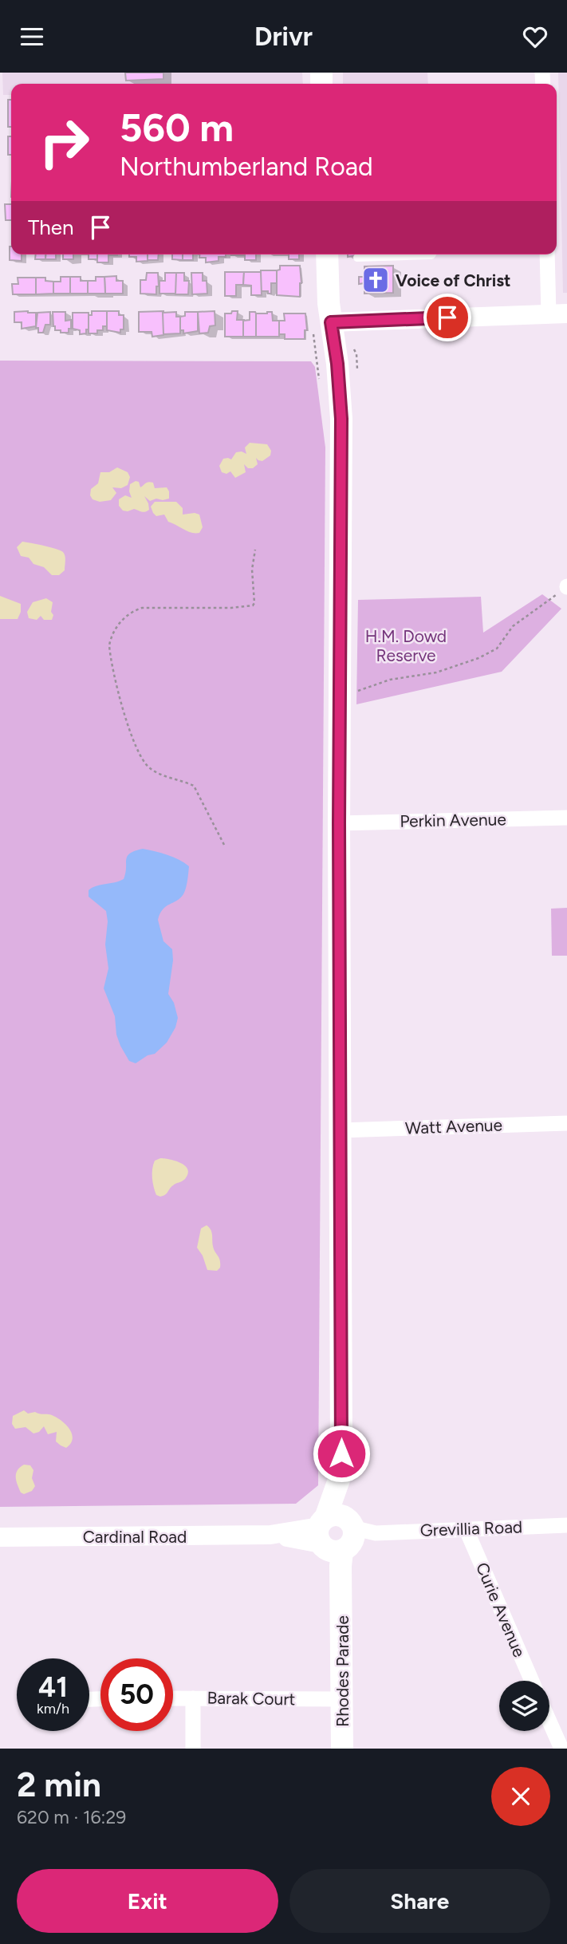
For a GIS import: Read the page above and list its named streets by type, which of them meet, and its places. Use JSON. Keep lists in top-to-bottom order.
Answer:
{
  "streets": {
    "main road": ["Rhodes Parade"],
    "street": [
      "Perkin Avenue",
      "Watt Avenue",
      "Grevillia Road",
      "Cardinal Road",
      "Curie Avenue",
      "Barak Court"
    ]
  },
  "crossings": [
    ["Perkin Avenue", "Rhodes Parade"],
    ["Watt Avenue", "Rhodes Parade"],
    ["Grevillia Road", "Cardinal Road"],
    ["Grevillia Road", "Curie Avenue"],
    ["Grevillia Road", "Rhodes Parade"],
    ["Cardinal Road", "Rhodes Parade"],
    ["Rhodes Parade", "Barak Court"]
  ],
  "parks": ["H.M. Dowd Reserve"],
  "places": {
    "church": ["Voice of Christ"]
  },
  "page": {
    "header": "Drivr",
    "turn": ["560 m", "Northumberland Road"],
    "then": "Then",
    "speed": "41 km/h",
    "limit": "50",
    "heading": ["2 min", "620 m · 16:29"],
    "buttons": ["Exit", "Share"]
  }
}
